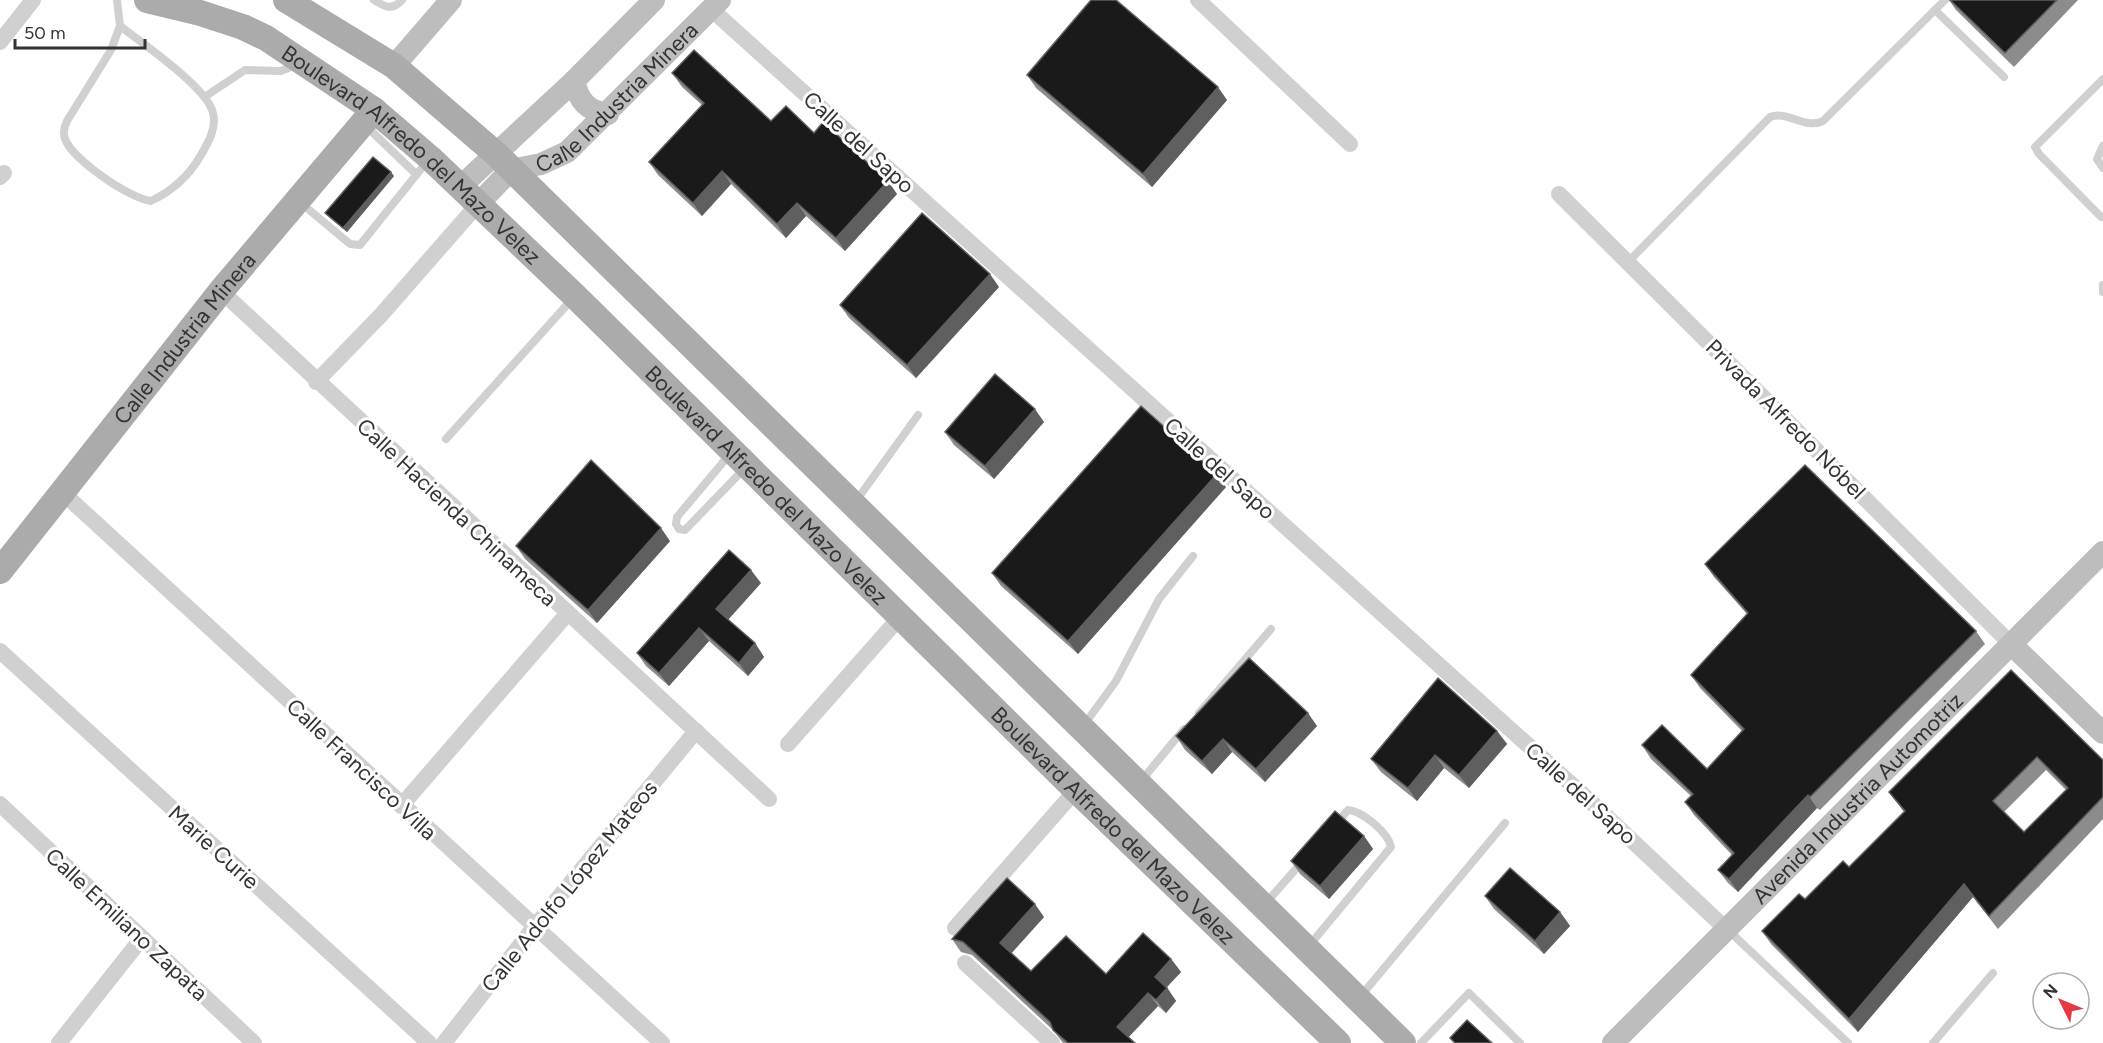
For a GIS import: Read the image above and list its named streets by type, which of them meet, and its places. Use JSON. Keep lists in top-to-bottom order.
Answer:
{
  "streets": {
    "main road": ["Calle Industria Minera", "Boulevard Alfredo del Mazo Velez", "Avenida Industria Automotriz"],
    "street": [
      "Calle del Sapo",
      "Privada Alfredo Nóbel",
      "Calle Hacienda Chinameca",
      "Calle Francisco Villa",
      "Marie Curie",
      "Calle Adolfo López Mateos",
      "Calle Emiliano Zapata"
    ]
  },
  "crossings": [
    ["Calle Industria Minera", "Calle del Sapo"],
    ["Calle Industria Minera", "Boulevard Alfredo del Mazo Velez"],
    ["Calle Industria Minera", "Calle Hacienda Chinameca"],
    ["Calle Industria Minera", "Calle Francisco Villa"],
    ["Calle del Sapo", "Avenida Industria Automotriz"],
    ["Privada Alfredo Nóbel", "Avenida Industria Automotriz"],
    ["Calle Hacienda Chinameca", "Calle Adolfo López Mateos"],
    ["Calle Francisco Villa", "Calle Adolfo López Mateos"]
  ],
  "scale_bar": "50 m",
  "north": "top left"
}
